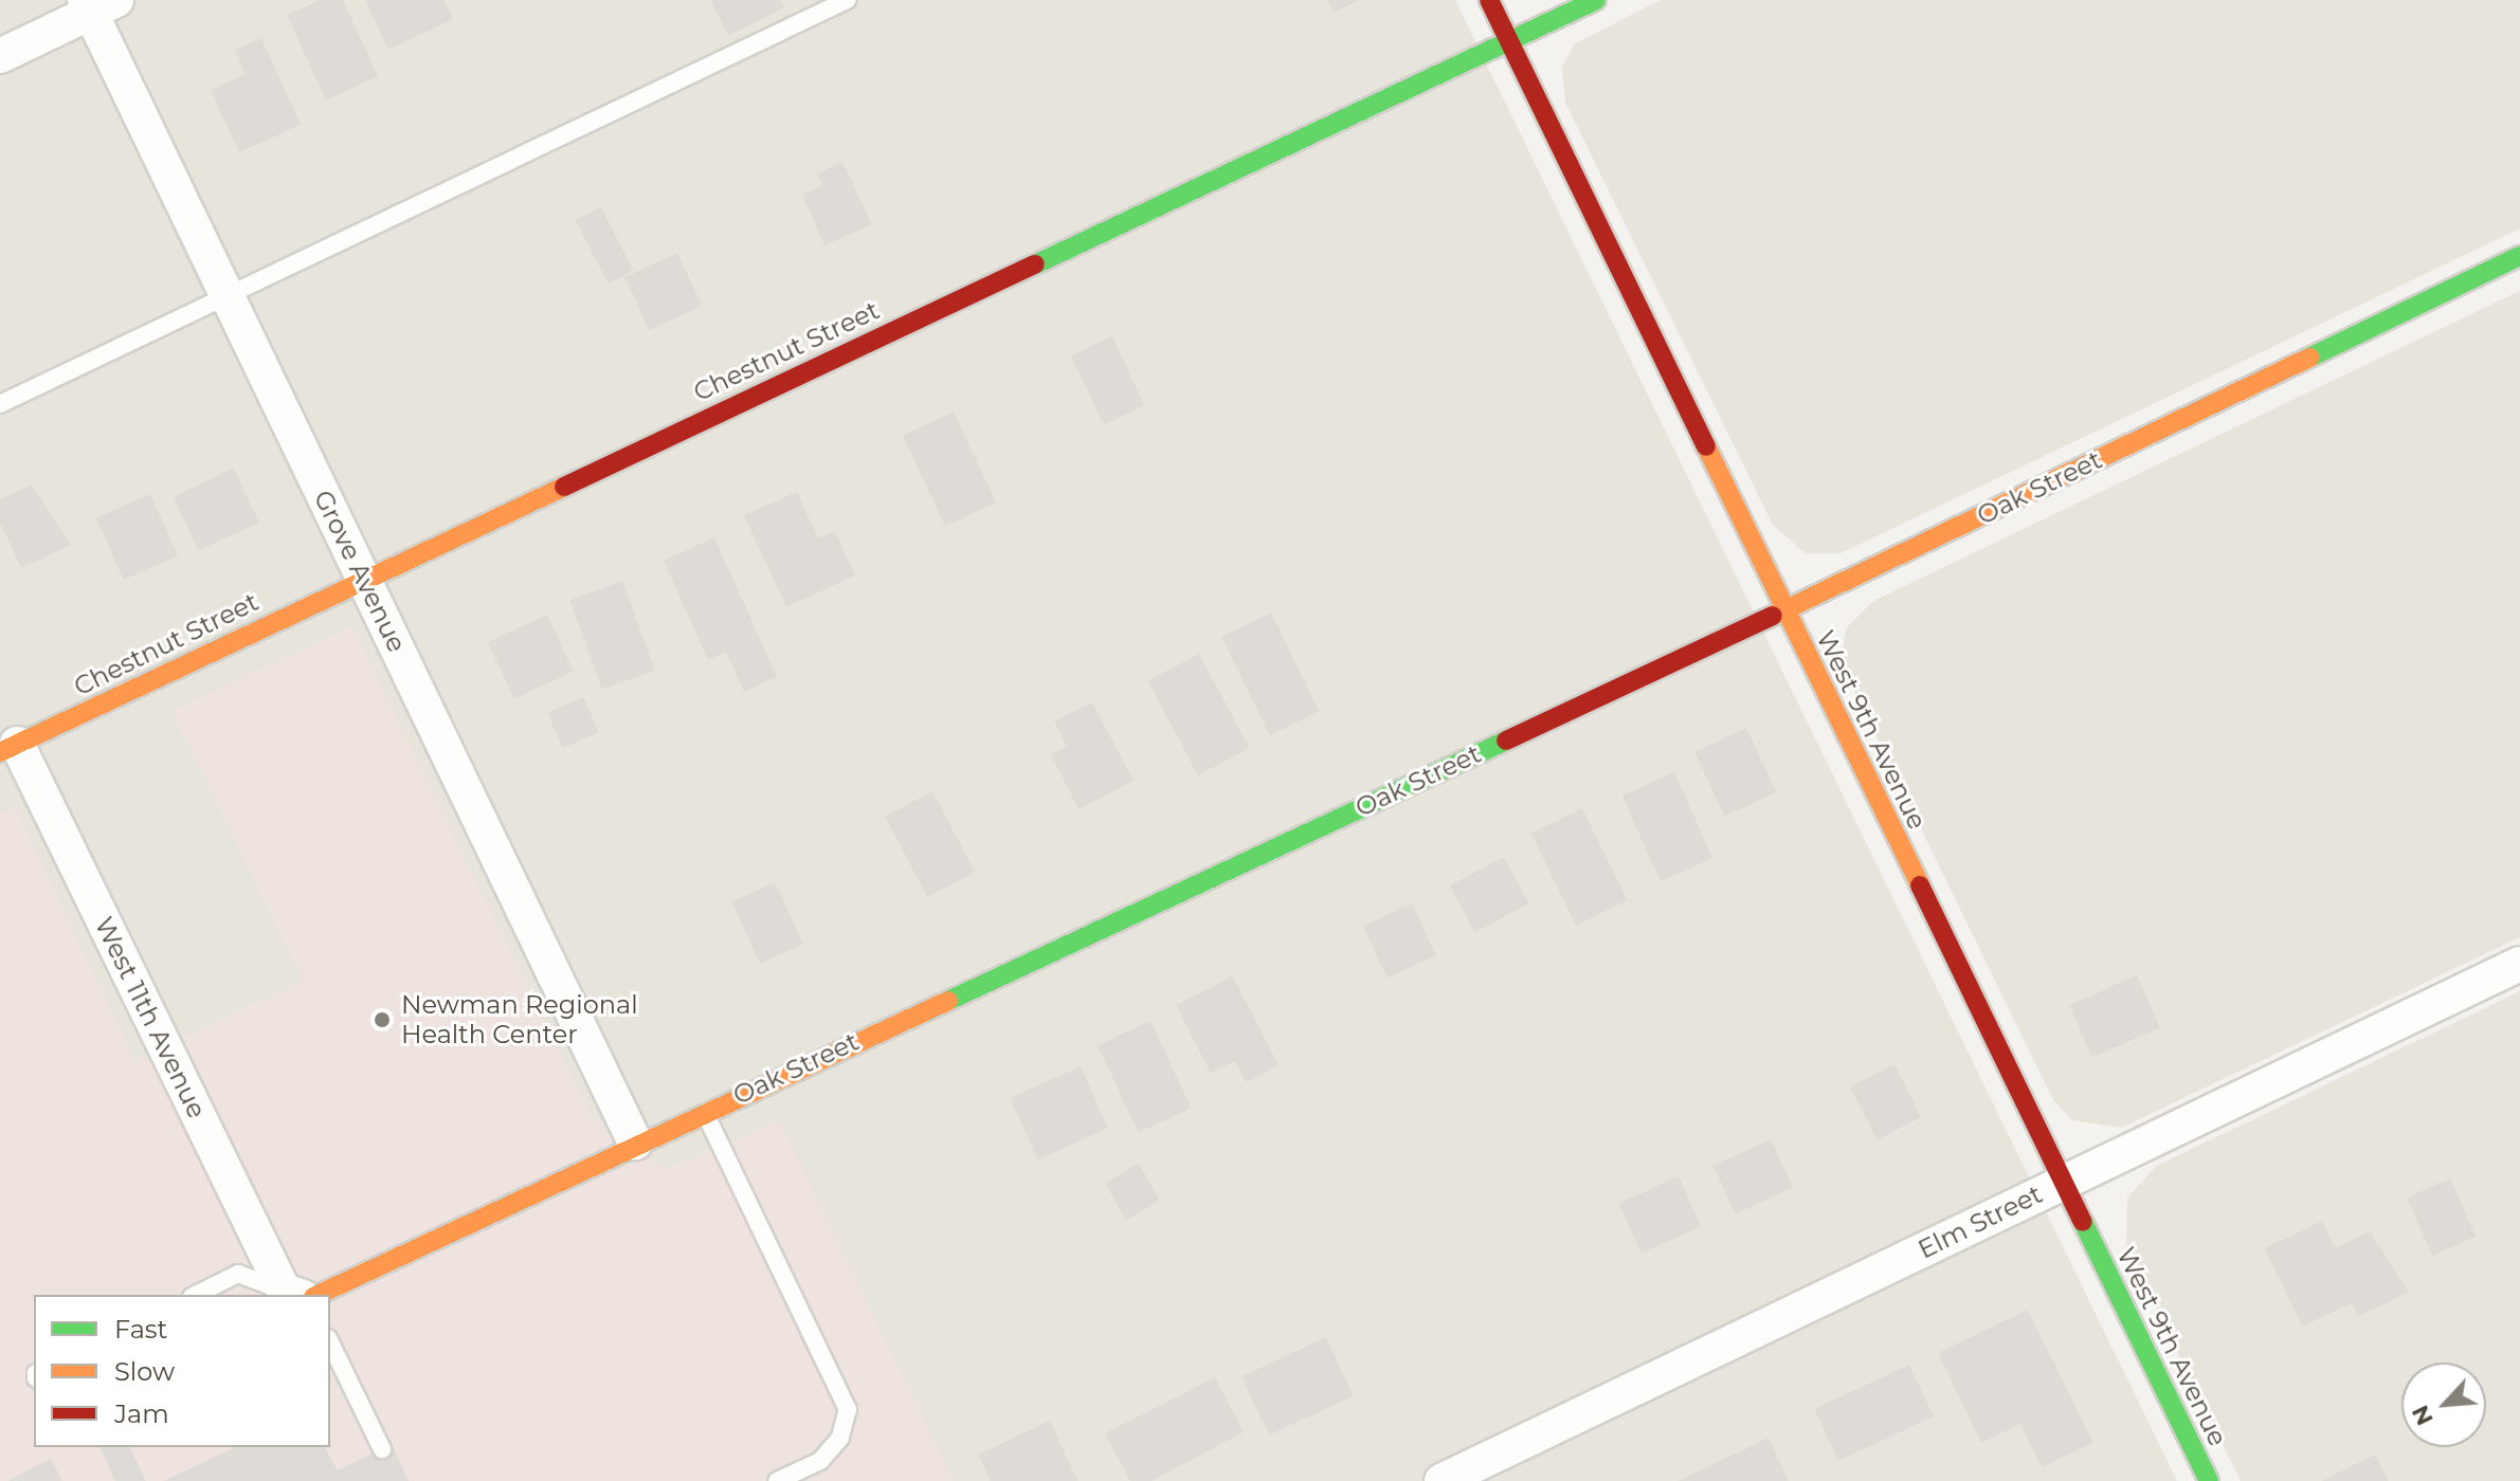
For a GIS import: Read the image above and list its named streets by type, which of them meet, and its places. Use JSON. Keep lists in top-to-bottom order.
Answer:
{
  "streets": {
    "street": [
      "Chestnut Street",
      "Oak Street",
      "Grove Avenue",
      "West 9th Avenue",
      "West 11th Avenue",
      "Elm Street"
    ]
  },
  "crossings": [
    ["Chestnut Street", "Grove Avenue"],
    ["Chestnut Street", "West 9th Avenue"],
    ["Chestnut Street", "West 11th Avenue"],
    ["Oak Street", "Grove Avenue"],
    ["Oak Street", "West 9th Avenue"],
    ["Oak Street", "West 11th Avenue"],
    ["West 9th Avenue", "Elm Street"]
  ],
  "places": ["Newman Regional Health Center"],
  "legend": ["Fast", "Slow", "Jam"],
  "north": "bottom left"
}
